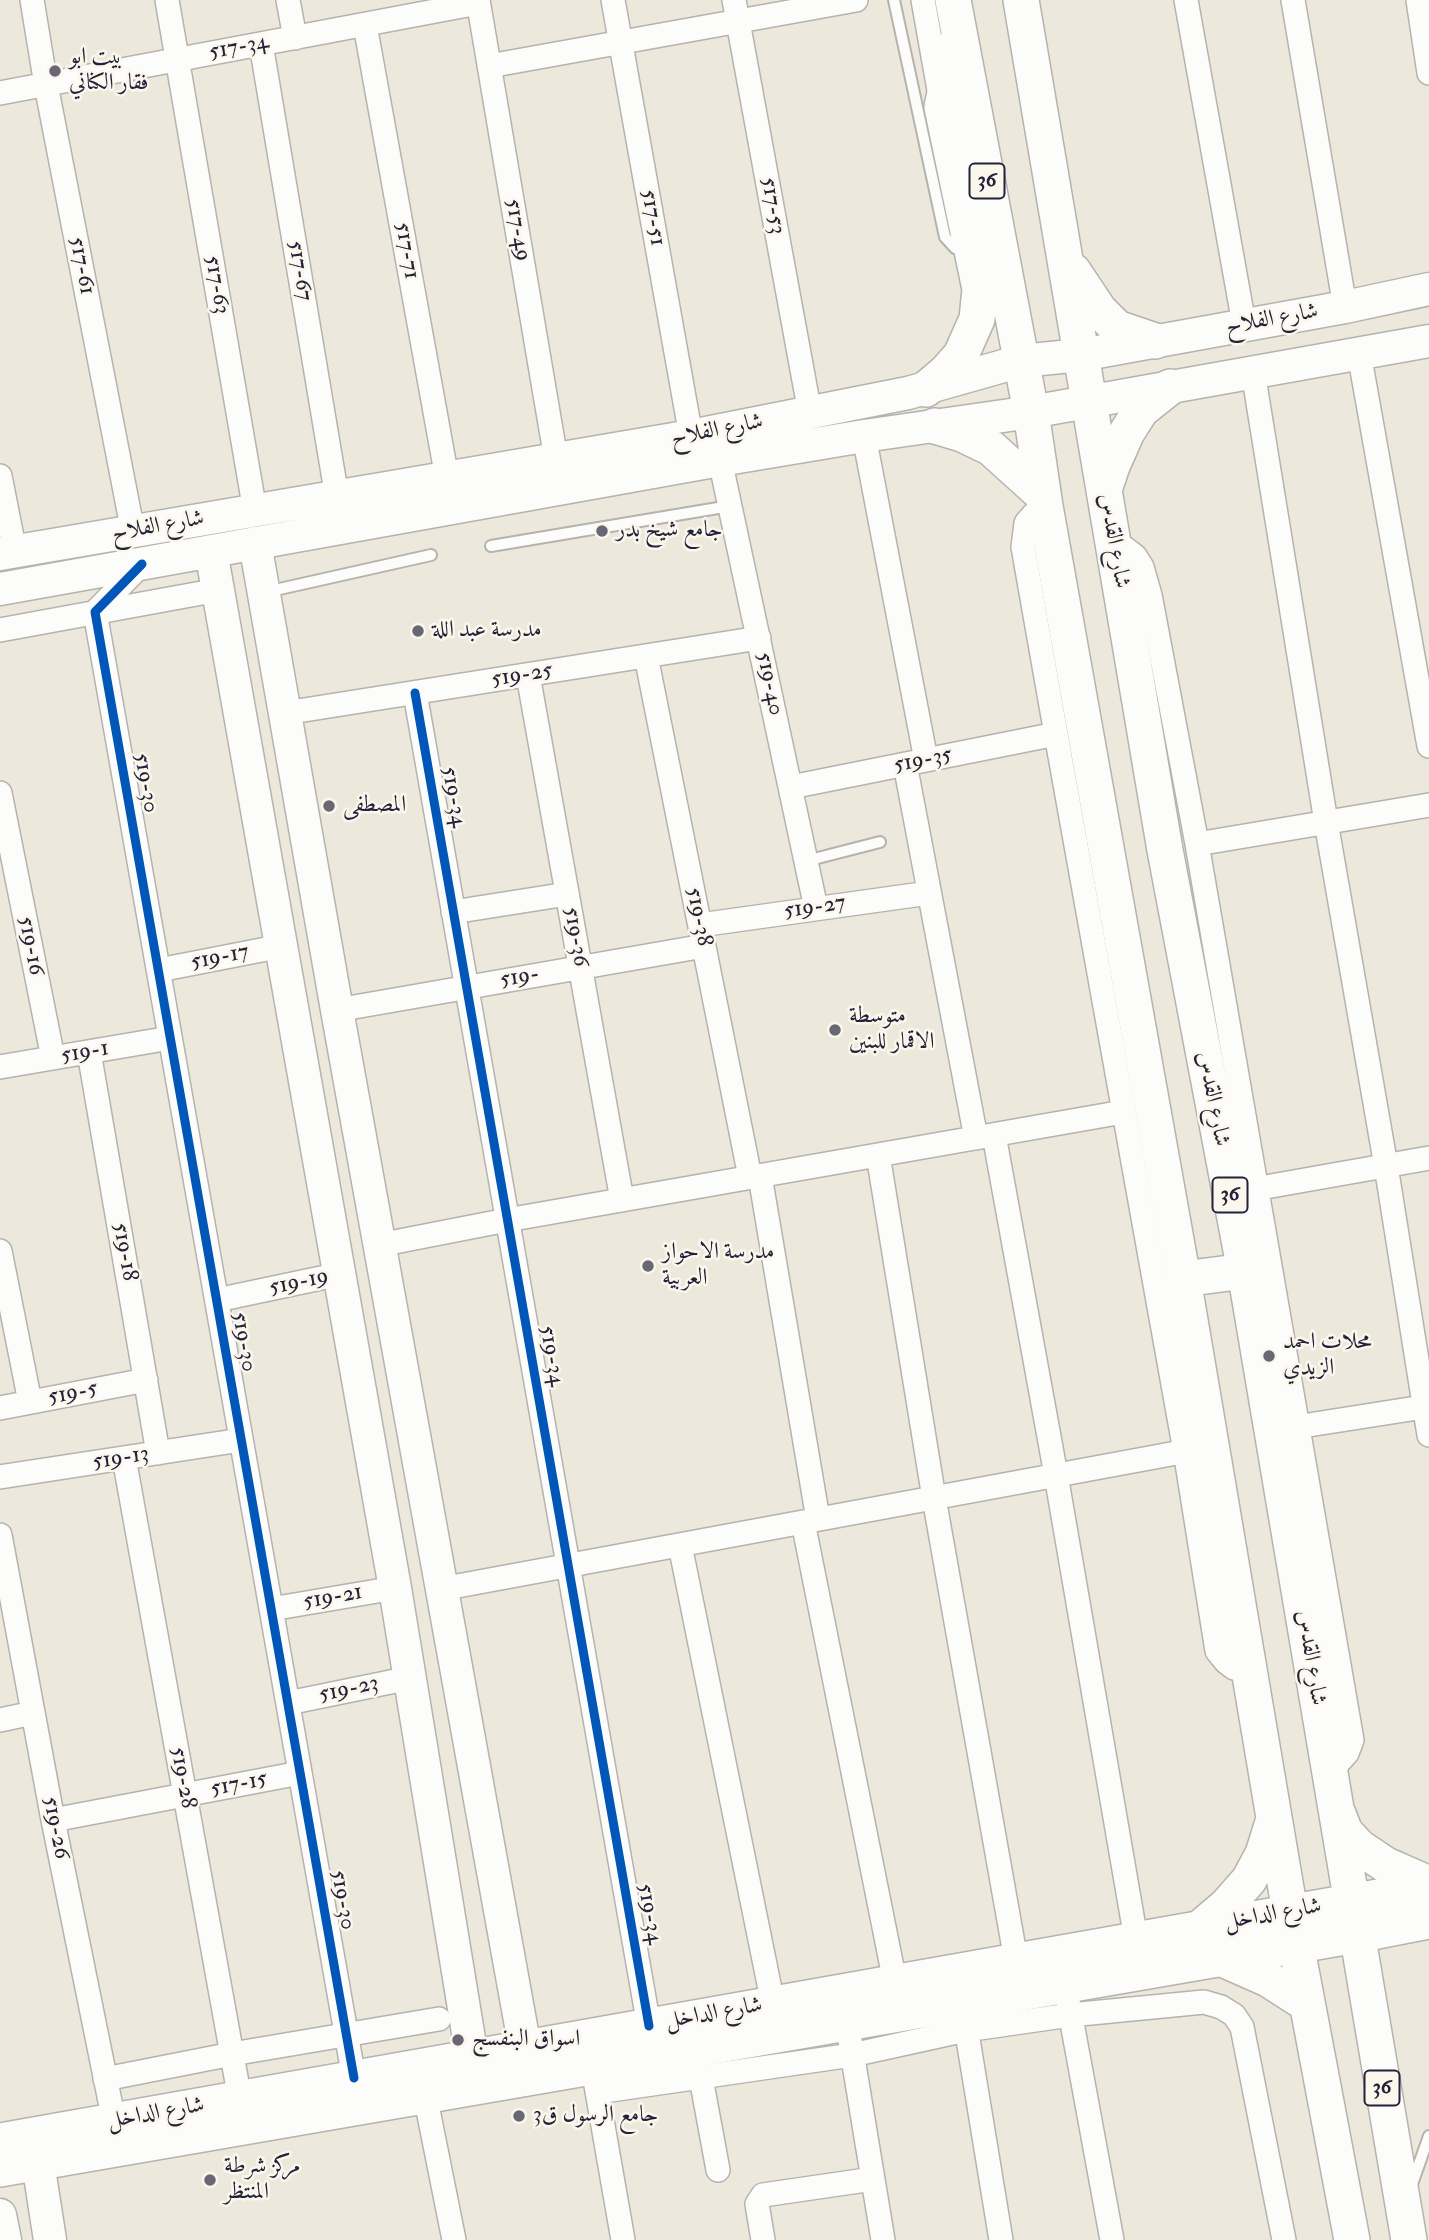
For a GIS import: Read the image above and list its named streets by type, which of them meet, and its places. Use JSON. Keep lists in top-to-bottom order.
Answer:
{
  "streets": {
    "main road": ["36", "شارع القدس", "شارع الداخل"],
    "street": [
      "517-34",
      "517-53",
      "517-51",
      "517-49",
      "517-71",
      "517-61",
      "517-67",
      "517-63",
      "شارع الفلاح",
      "519-25",
      "519-40",
      "519-35",
      "519-30",
      "519-34",
      "519-27",
      "519-38",
      "519-36",
      "519-16",
      "519-17",
      "519-",
      "519-1",
      "519-18",
      "519-19",
      "519-5",
      "519-13",
      "519-21",
      "519-23",
      "519-28",
      "517-15",
      "519-26"
    ]
  },
  "crossings": [
    ["517-34", "517-49"],
    ["517-34", "517-71"],
    ["517-34", "517-61"],
    ["517-34", "517-67"],
    ["517-34", "517-63"],
    ["36", "شارع الفلاح"],
    ["36", "شارع الداخل"],
    ["517-53", "شارع الفلاح"],
    ["517-51", "شارع الفلاح"],
    ["517-49", "شارع الفلاح"],
    ["517-71", "شارع الفلاح"],
    ["517-61", "شارع الفلاح"],
    ["517-67", "شارع الفلاح"],
    ["517-63", "شارع الفلاح"],
    ["شارع الفلاح", "شارع القدس"],
    ["شارع الفلاح", "519-40"],
    ["شارع القدس", "شارع الداخل"],
    ["519-25", "519-40"],
    ["519-25", "519-34"],
    ["519-25", "519-38"],
    ["519-25", "519-36"],
    ["519-40", "519-35"],
    ["519-40", "519-27"],
    ["519-30", "519-17"],
    ["519-30", "519-1"],
    ["519-30", "519-19"],
    ["519-30", "519-13"],
    ["519-30", "519-21"],
    ["519-30", "519-23"],
    ["519-30", "517-15"],
    ["519-30", "شارع الداخل"],
    ["519-34", "519-"],
    ["519-34", "شارع الداخل"],
    ["519-27", "519-38"],
    ["519-27", "519-"],
    ["519-38", "519-"],
    ["519-38", "شارع الداخل"],
    ["519-36", "519-"],
    ["519-16", "519-1"],
    ["519-1", "519-18"],
    ["519-18", "519-5"],
    ["519-18", "519-13"],
    ["519-13", "519-28"],
    ["519-28", "517-15"],
    ["519-28", "شارع الداخل"],
    ["517-15", "519-26"],
    ["519-26", "شارع الداخل"]
  ],
  "places": [
    "بيت ابو فقار الكناني",
    "جامع شيخ بدر",
    "مدرسة عبد اللة",
    "المصطفى",
    "متوسطة الاقمار للبنين",
    "مدرسة الاحواز العربية",
    "محلات احمد الزيدي",
    "اسواق البنفسج",
    "جامع الرسول ق3",
    "مركز شرطة المنتظر"
  ]
}
